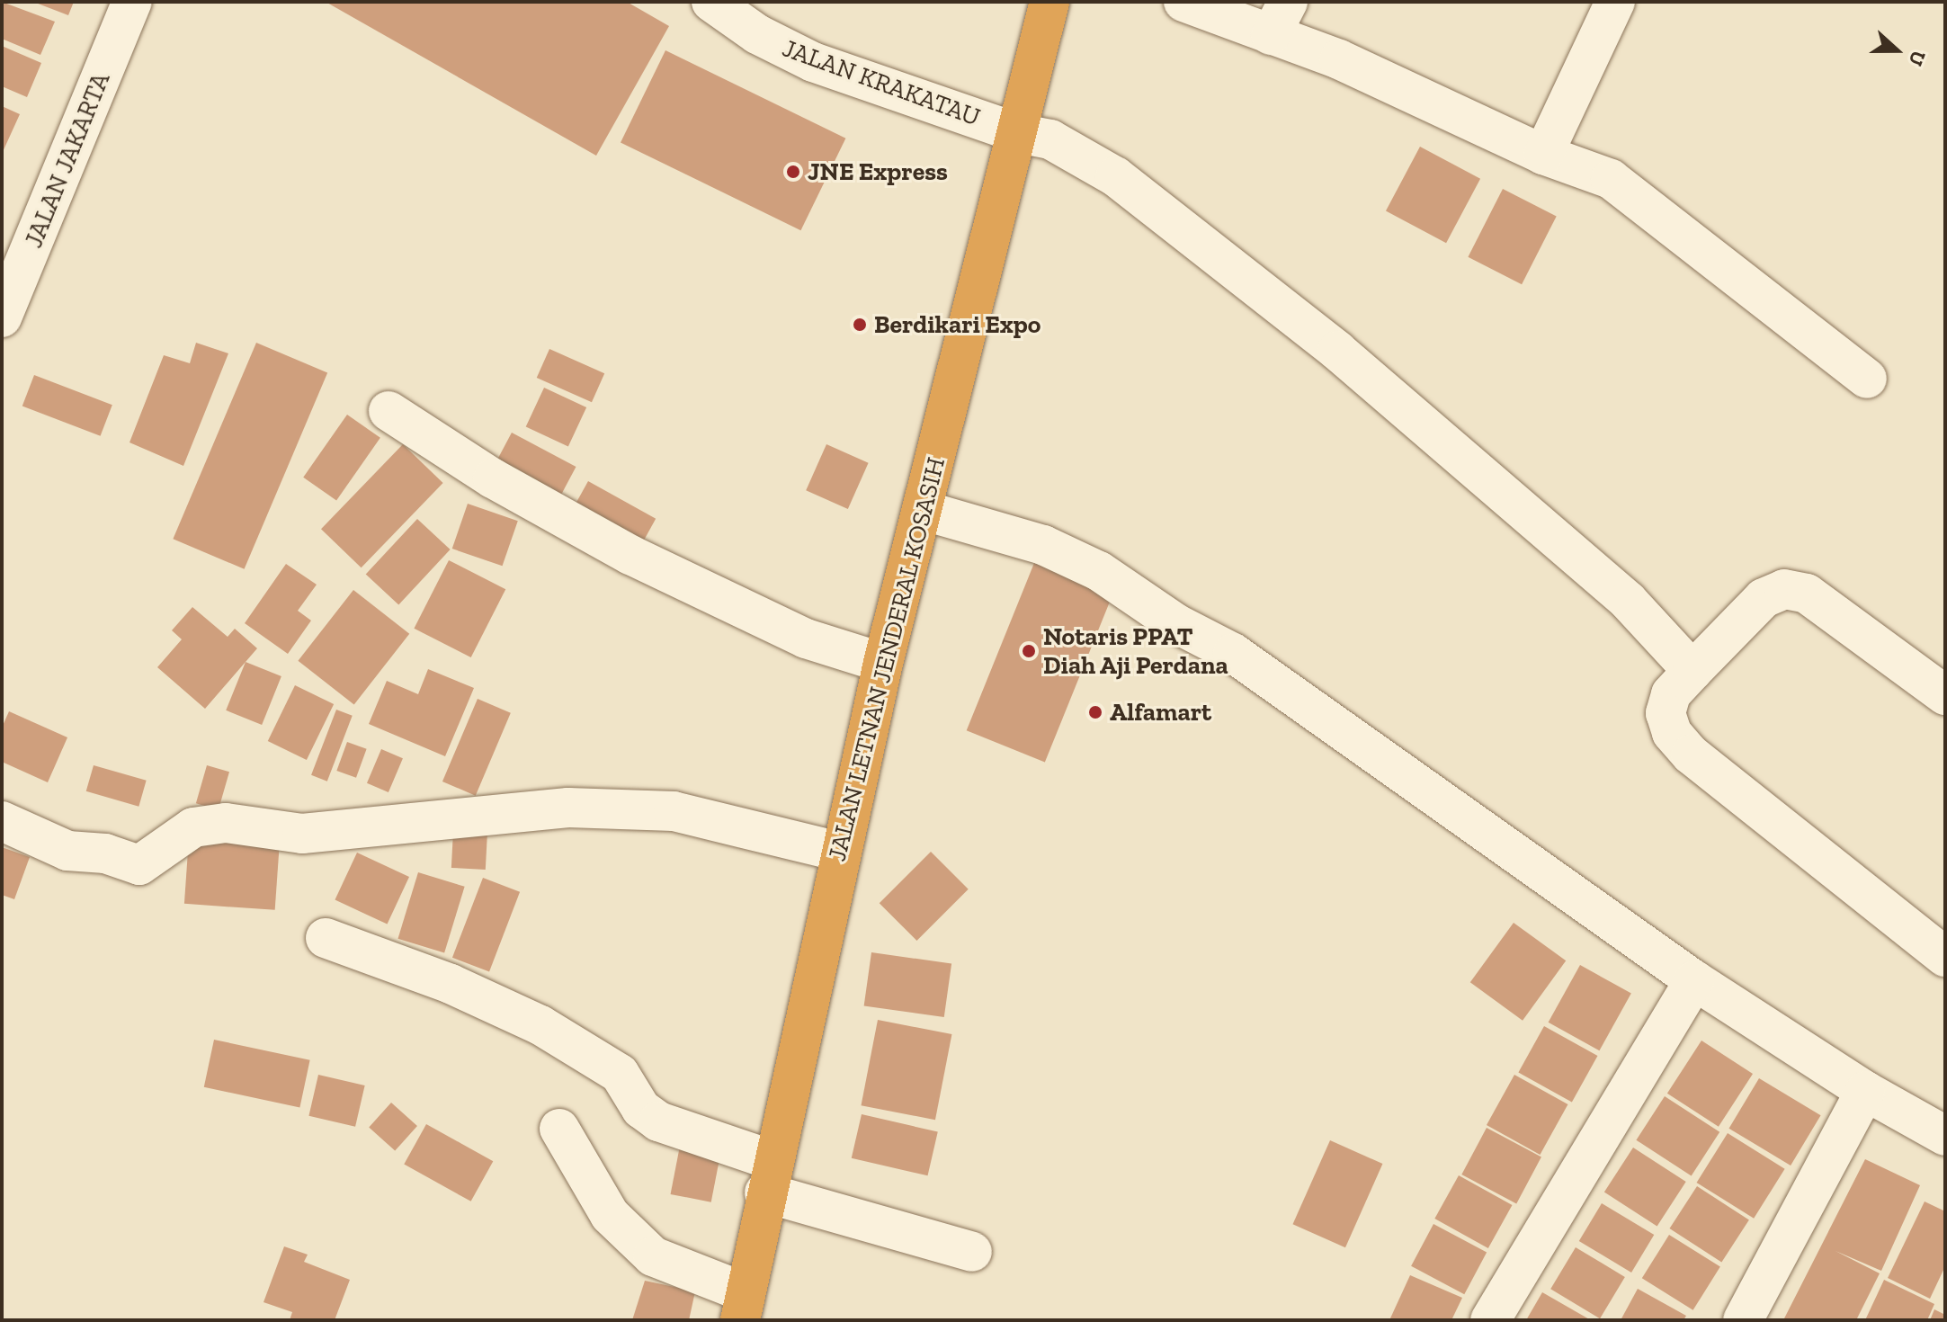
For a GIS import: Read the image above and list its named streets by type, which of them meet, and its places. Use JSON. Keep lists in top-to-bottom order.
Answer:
{
  "streets": {
    "highway": ["JALAN LETNAN JENDERAL KOSASIH"],
    "street": ["JALAN KRAKATAU", "JALAN JAKARTA"]
  },
  "crossings": [
    ["JALAN KRAKATAU", "JALAN LETNAN JENDERAL KOSASIH"]
  ],
  "places": [
    "JNE Express",
    "Berdikari Expo",
    "Notaris PPAT Diah Aji Perdana",
    "Alfamart"
  ],
  "north": "right"
}
